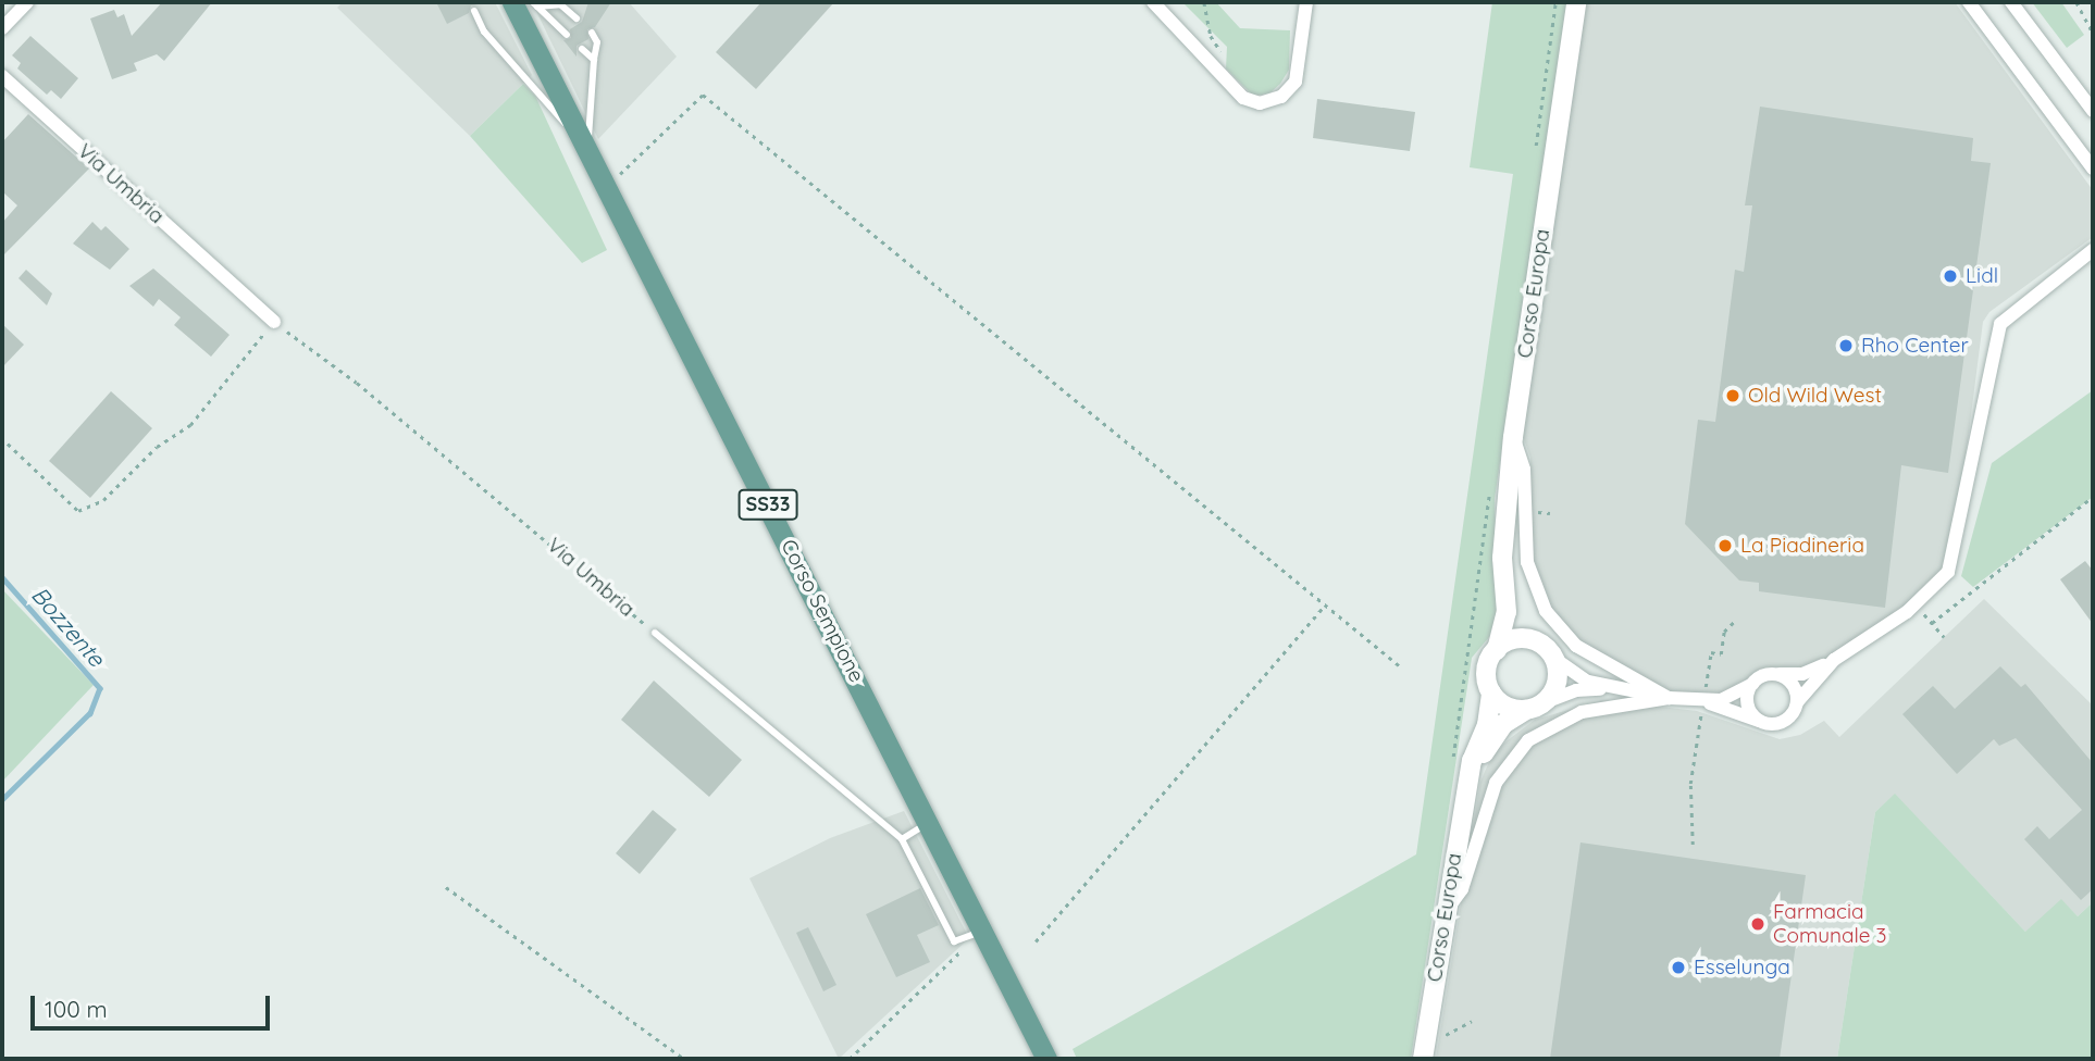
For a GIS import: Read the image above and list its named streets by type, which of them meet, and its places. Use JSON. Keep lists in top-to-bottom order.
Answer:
{
  "streets": {
    "main road": ["Corso Europa", "SS33", "Corso Sempione"],
    "street": ["Via Umbria"]
  },
  "water": ["Bozzente"],
  "places": [
    "Lidl",
    "Rho Center",
    "Old Wild West",
    "La Piadineria",
    "Farmacia Comunale 3",
    "Esselunga"
  ],
  "scale_bar": "100 m"
}
